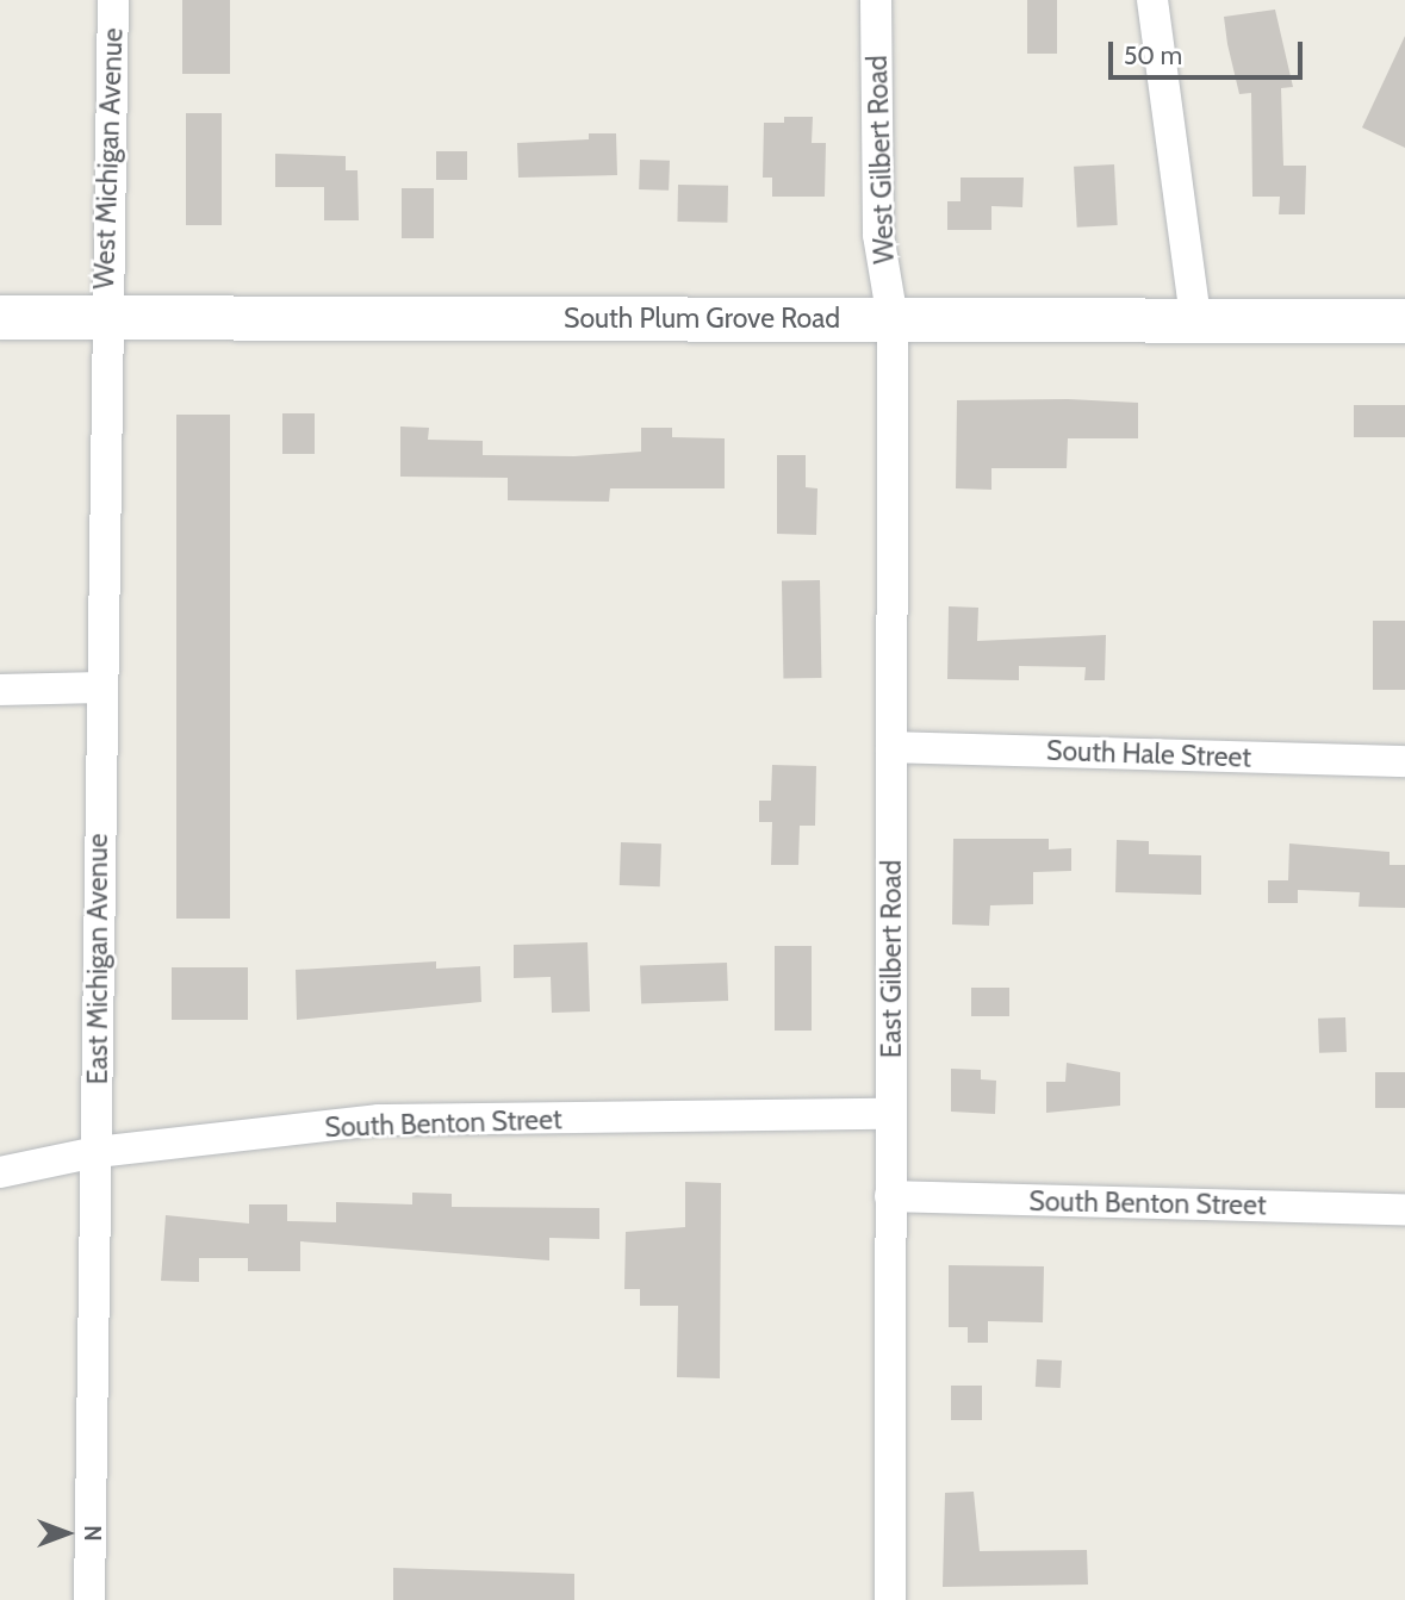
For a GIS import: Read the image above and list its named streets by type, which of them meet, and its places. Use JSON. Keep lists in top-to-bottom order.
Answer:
{
  "streets": {
    "main road": ["South Plum Grove Road"],
    "street": [
      "West Michigan Avenue",
      "West Gilbert Road",
      "South Hale Street",
      "East Michigan Avenue",
      "East Gilbert Road",
      "South Benton Street"
    ]
  },
  "crossings": [
    ["West Michigan Avenue", "South Plum Grove Road"],
    ["West Michigan Avenue", "East Michigan Avenue"],
    ["West Gilbert Road", "South Plum Grove Road"],
    ["West Gilbert Road", "East Gilbert Road"],
    ["South Plum Grove Road", "East Michigan Avenue"],
    ["South Plum Grove Road", "East Gilbert Road"],
    ["South Hale Street", "East Gilbert Road"],
    ["East Michigan Avenue", "South Benton Street"],
    ["East Gilbert Road", "South Benton Street"]
  ],
  "scale_bar": "50 m",
  "north": "right"
}
